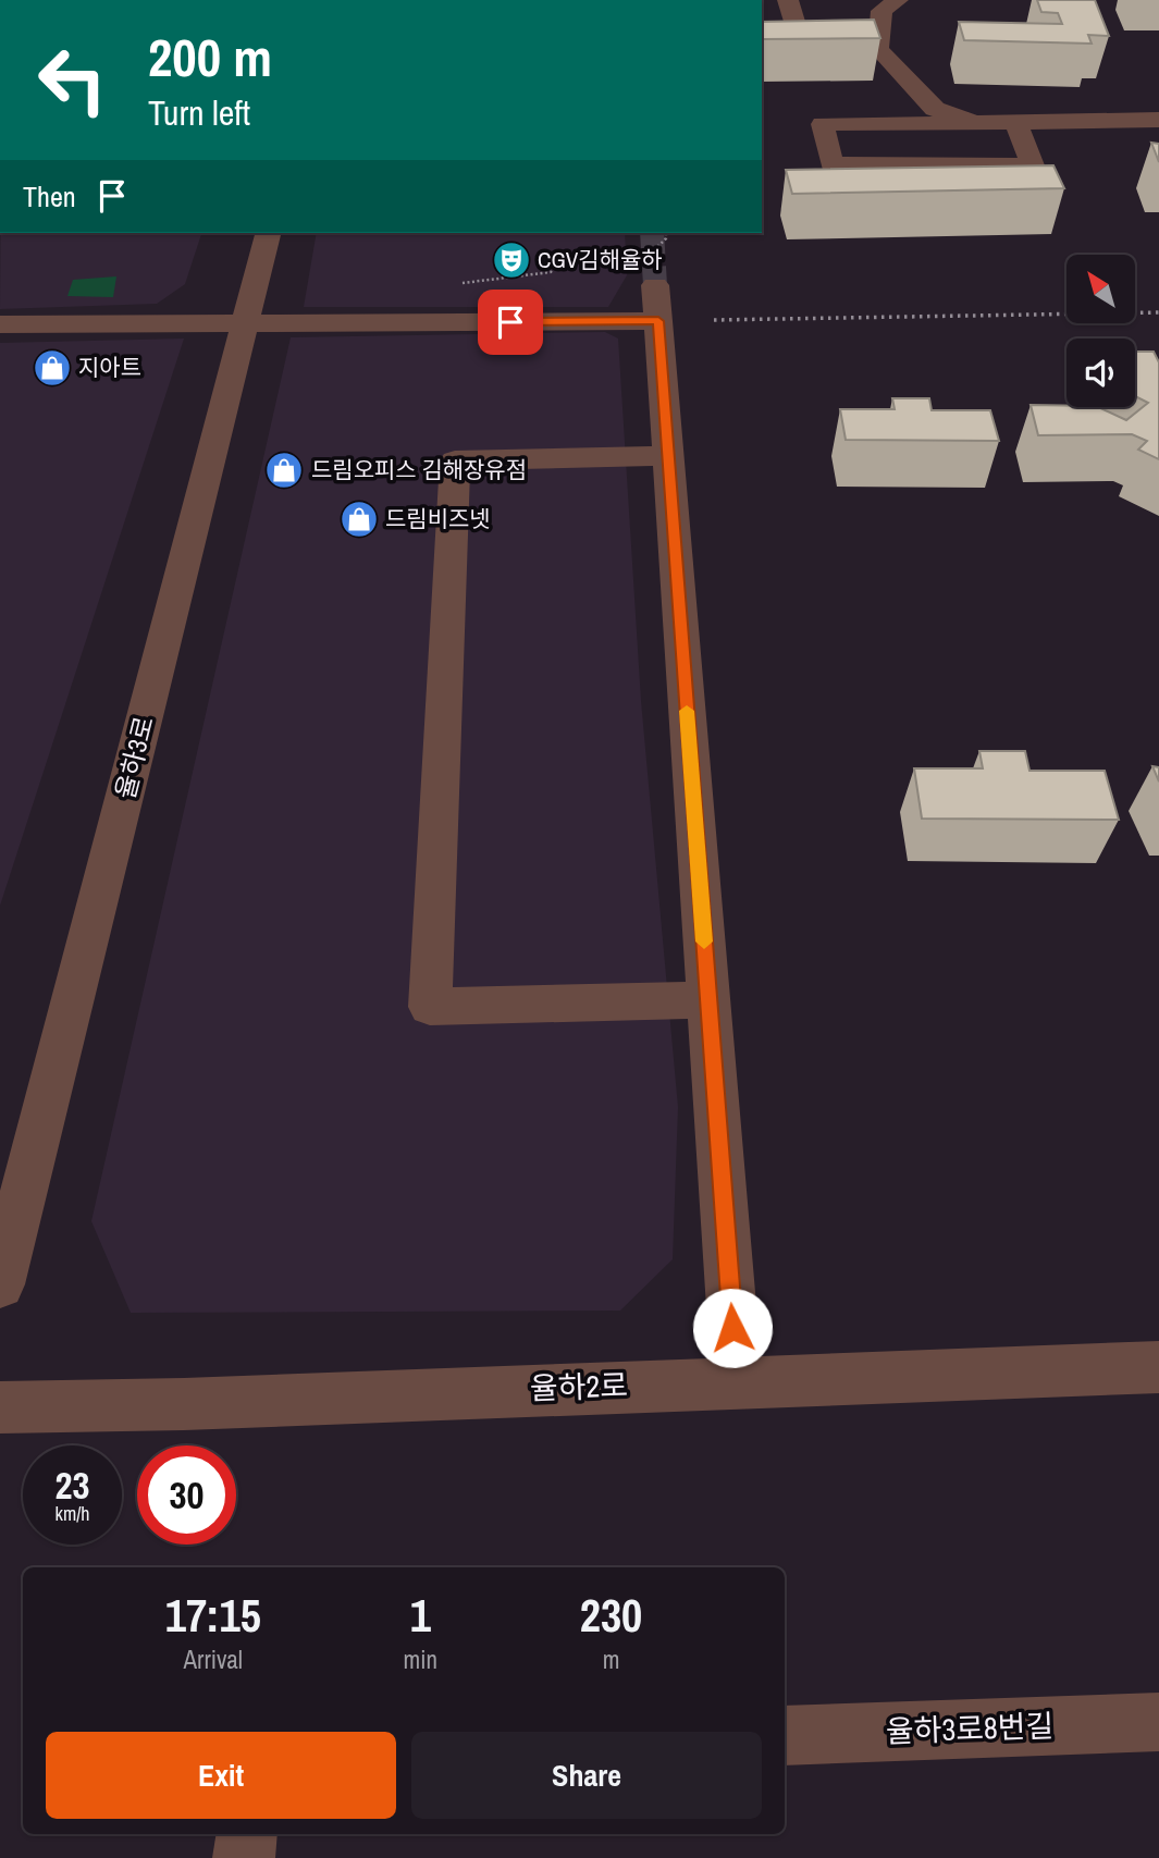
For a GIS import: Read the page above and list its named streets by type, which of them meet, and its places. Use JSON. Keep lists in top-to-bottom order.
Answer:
{
  "streets": {
    "street": ["율하3로", "율하2로", "율하3로8번길"]
  },
  "places": {
    "theatre": ["CGV김해율하"],
    "shop": ["지아트", "드림오피스 김해장유점", "드림비즈넷"]
  },
  "north": "top left",
  "page": {
    "turn": ["200 m", "Turn left"],
    "then": "Then",
    "speed": "23 km/h",
    "limit": "30",
    "eta": [
      "17:15",
      "Arrival",
      "1",
      "min",
      "230",
      "m"
    ],
    "buttons": ["Exit", "Share"]
  }
}
